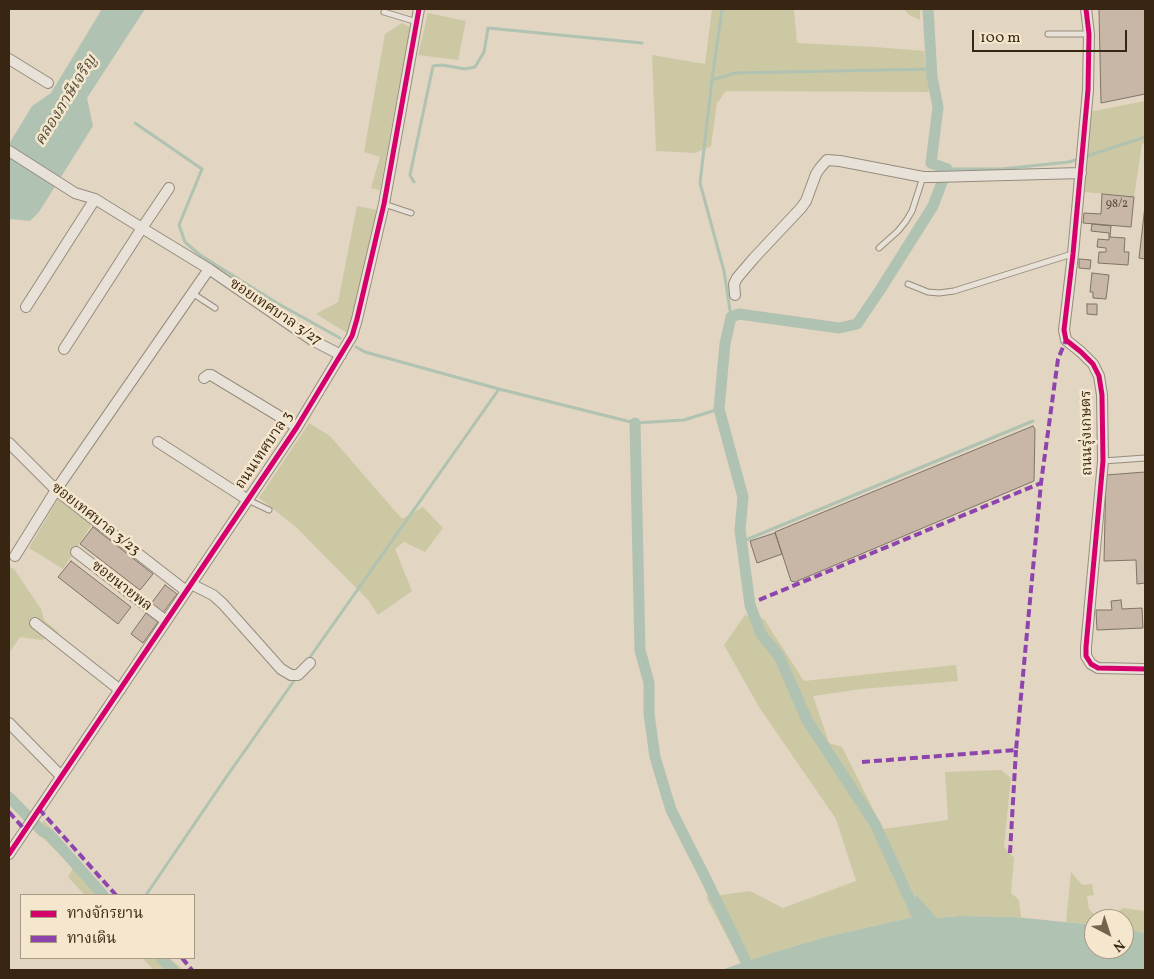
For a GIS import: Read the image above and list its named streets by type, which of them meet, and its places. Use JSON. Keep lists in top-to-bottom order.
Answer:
{
  "streets": {
    "street": [
      "ซอยเทศบาล 3/27",
      "ถนนรุ่งเกษตร",
      "ถนนเทศบาล 3",
      "ซอยเทศบาล 3/23",
      "ซอยนายพล"
    ]
  },
  "crossings": [
    ["ซอยเทศบาล 3/27", "ถนนเทศบาล 3"],
    ["ถนนเทศบาล 3", "ซอยเทศบาล 3/23"],
    ["ถนนเทศบาล 3", "ซอยนายพล"]
  ],
  "water": ["คลองภาษีเจริญ"],
  "house_numbers": ["98/2"],
  "legend": ["ทางจักรยาน", "ทางเดิน"],
  "scale_bar": "100 m",
  "north": "bottom right"
}
